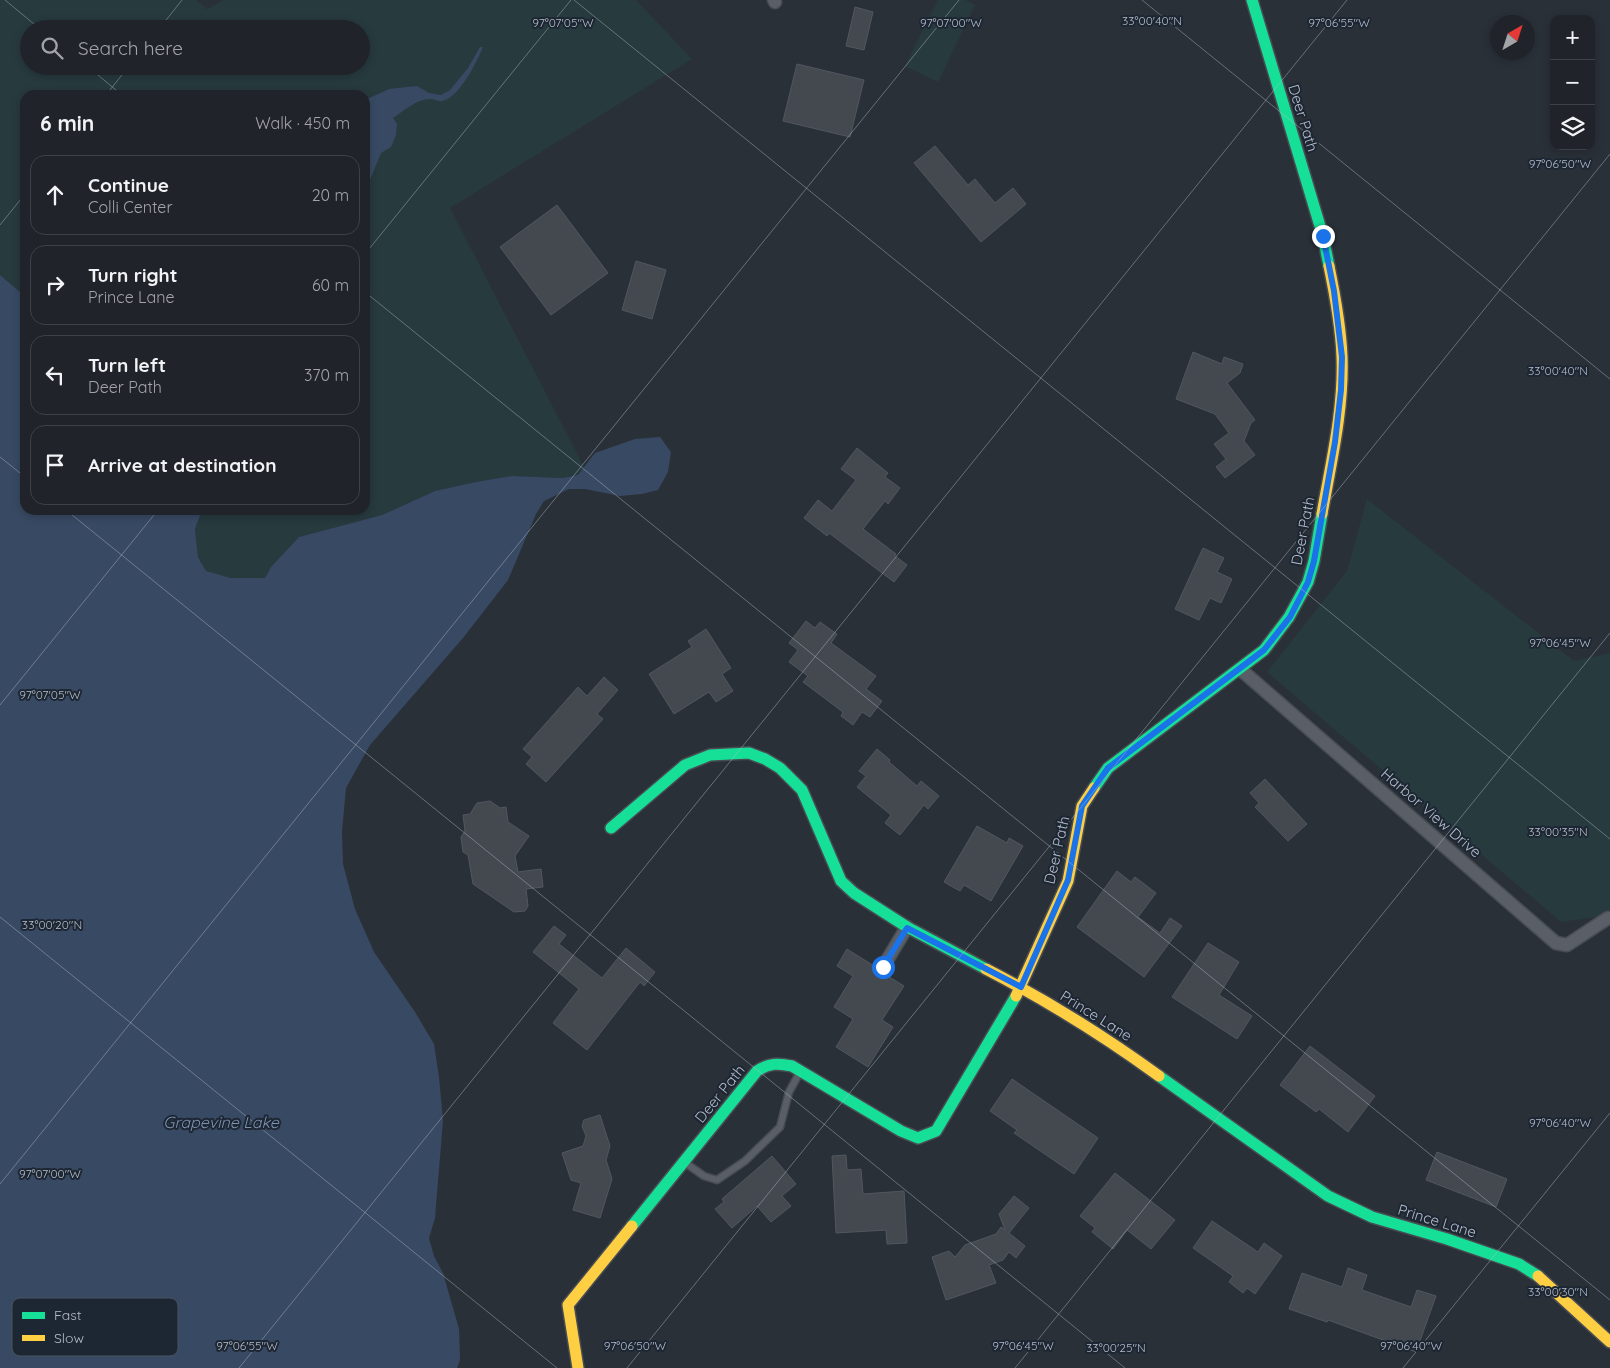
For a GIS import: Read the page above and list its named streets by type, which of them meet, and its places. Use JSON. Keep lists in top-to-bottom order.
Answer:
{
  "streets": {
    "street": ["Deer Path", "Harbor View Drive", "Prince Lane"]
  },
  "crossings": [
    ["Deer Path", "Harbor View Drive"],
    ["Deer Path", "Prince Lane"]
  ],
  "water": ["Grapevine Lake"],
  "legend": ["Fast", "Slow"],
  "north": "top right",
  "page": {
    "map_buttons": ["+", "−"],
    "search": "Search here",
    "heading": ["6 min", "Walk · 450 m"],
    "list": [
      ["Continue", "Colli Center", "20 m"],
      ["Turn right", "Prince Lane", "60 m"],
      ["Turn left", "Deer Path", "370 m"],
      "Arrive at destination"
    ]
  },
  "coordinates": [
    "33°00'40\"N",
    "97°07'00\"W",
    "97°06'55\"W",
    "97°07'05\"W",
    "97°06'50\"W",
    "97°06'45\"W",
    "33°00'35\"N",
    "33°00'20\"N",
    "97°06'40\"W",
    "33°00'30\"N",
    "33°00'25\"N"
  ]
}
